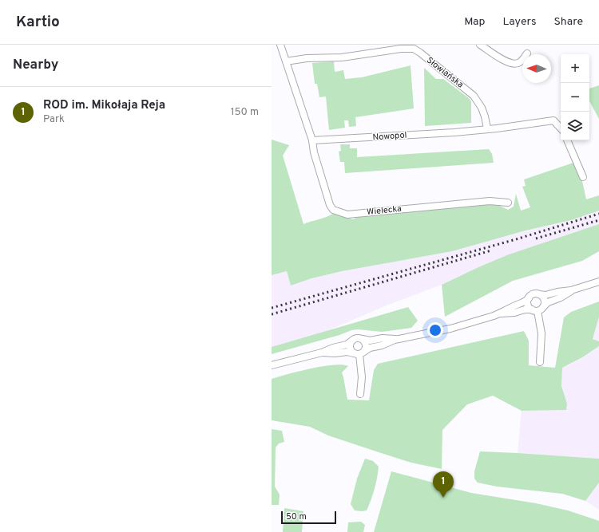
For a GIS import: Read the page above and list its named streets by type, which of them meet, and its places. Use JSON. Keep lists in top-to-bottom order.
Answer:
{
  "streets": {
    "street": ["Słowiańska", "Nowopol", "Wielecka"]
  },
  "crossings": [
    ["Słowiańska", "Nowopol"],
    ["Nowopol", "Wielecka"]
  ],
  "scale_bar": "50 m",
  "north": "left",
  "page": {
    "header": "Kartio",
    "nav": ["Map", "Layers", "Share"],
    "heading": "Nearby",
    "map_buttons": ["+", "−"],
    "list": [
      {
        "mark": "1",
        "name": "ROD im. Mikołaja Reja",
        "note": "Park",
        "value": "150 m"
      }
    ],
    "pins": "1",
    "scale": "50 m"
  }
}
